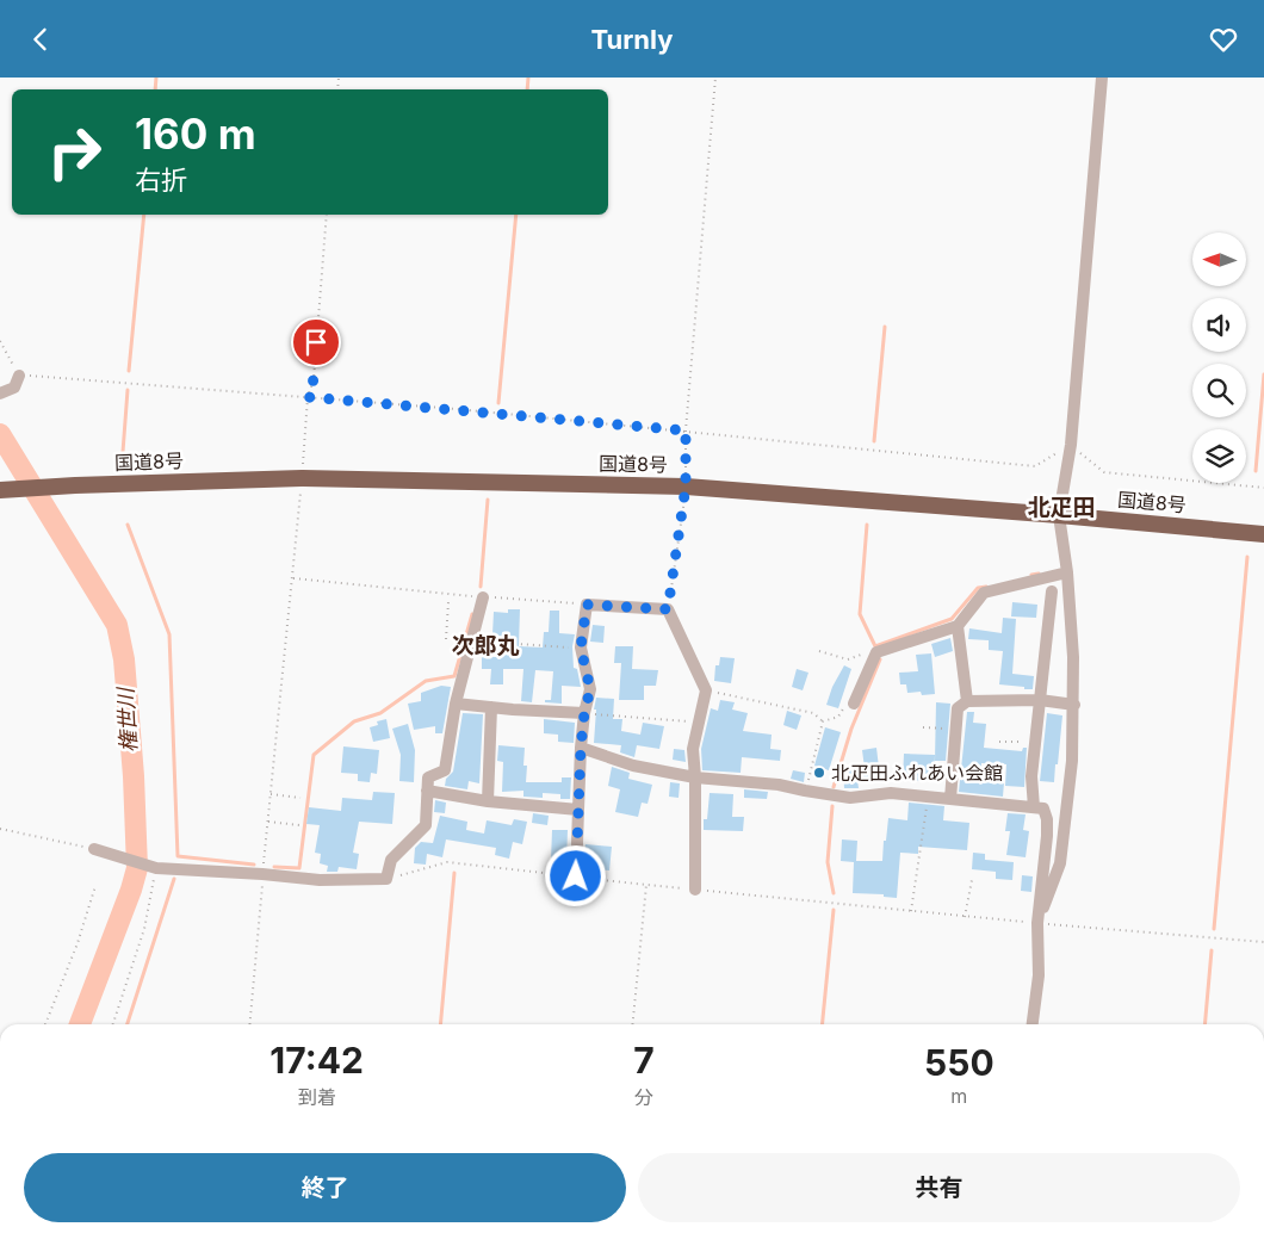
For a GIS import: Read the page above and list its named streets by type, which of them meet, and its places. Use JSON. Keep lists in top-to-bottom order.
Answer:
{
  "streets": {
    "highway": ["国道8号"]
  },
  "districts": ["北疋田", "次郎丸"],
  "water": ["権世川"],
  "places": ["北疋田ふれあい会館"],
  "north": "left",
  "page": {
    "header": "Turnly",
    "turn": ["160 m", "右折"],
    "eta": [
      "17:42",
      "到着",
      "7",
      "分",
      "550",
      "m"
    ],
    "buttons": ["終了", "共有"]
  }
}
